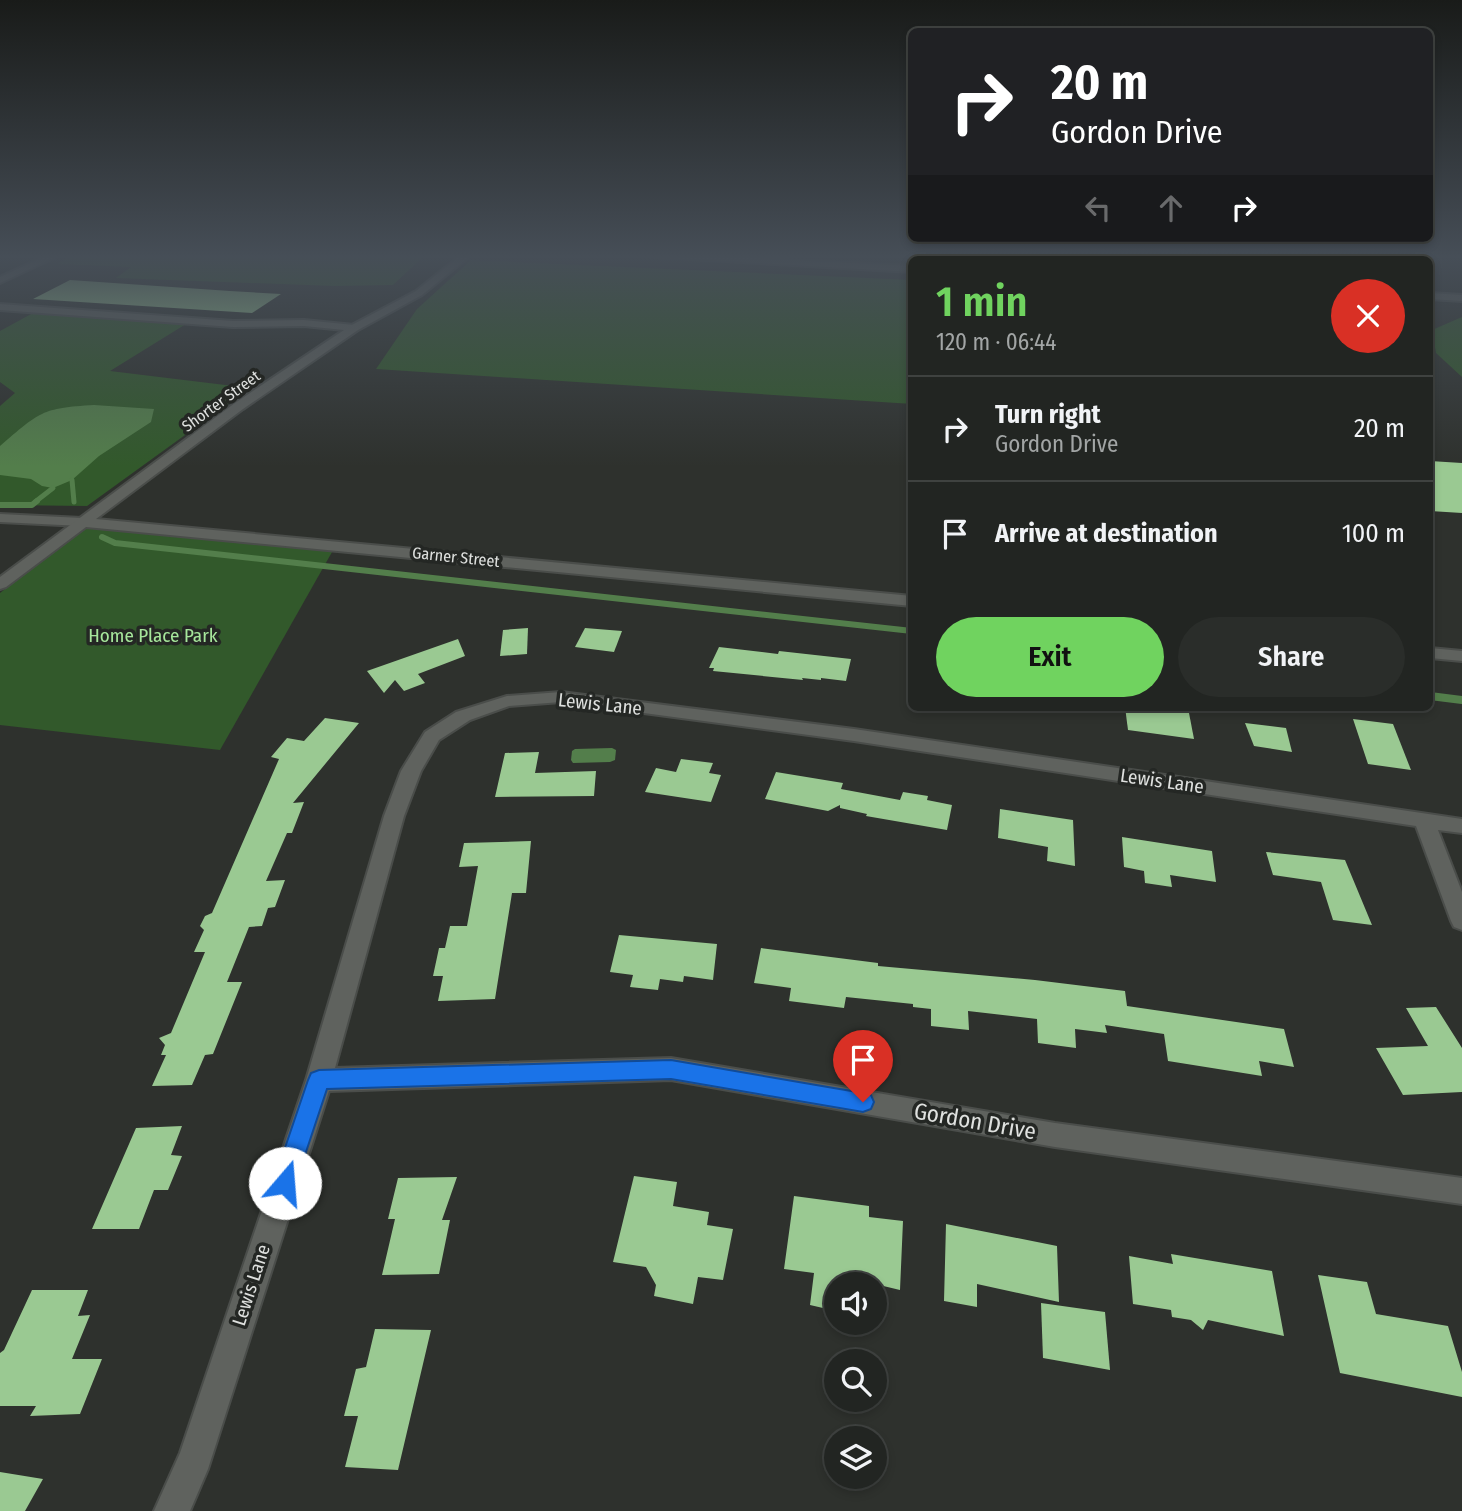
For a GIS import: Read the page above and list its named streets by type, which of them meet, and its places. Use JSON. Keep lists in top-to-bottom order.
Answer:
{
  "streets": {
    "street": [
      "Shorter Street",
      "Garner Street",
      "Lewis Lane",
      "Gordon Drive"
    ]
  },
  "crossings": [
    ["Shorter Street", "Garner Street"],
    ["Lewis Lane", "Gordon Drive"]
  ],
  "parks": ["Home Place Park"],
  "page": {
    "turn": ["20 m", "Gordon Drive"],
    "heading": ["1 min", "120 m · 06:44"],
    "list": [
      {
        "name": "Turn right",
        "note": "Gordon Drive",
        "value": "20 m"
      },
      {
        "name": "Arrive at destination",
        "value": "100 m"
      }
    ],
    "buttons": ["Exit", "Share"]
  }
}
